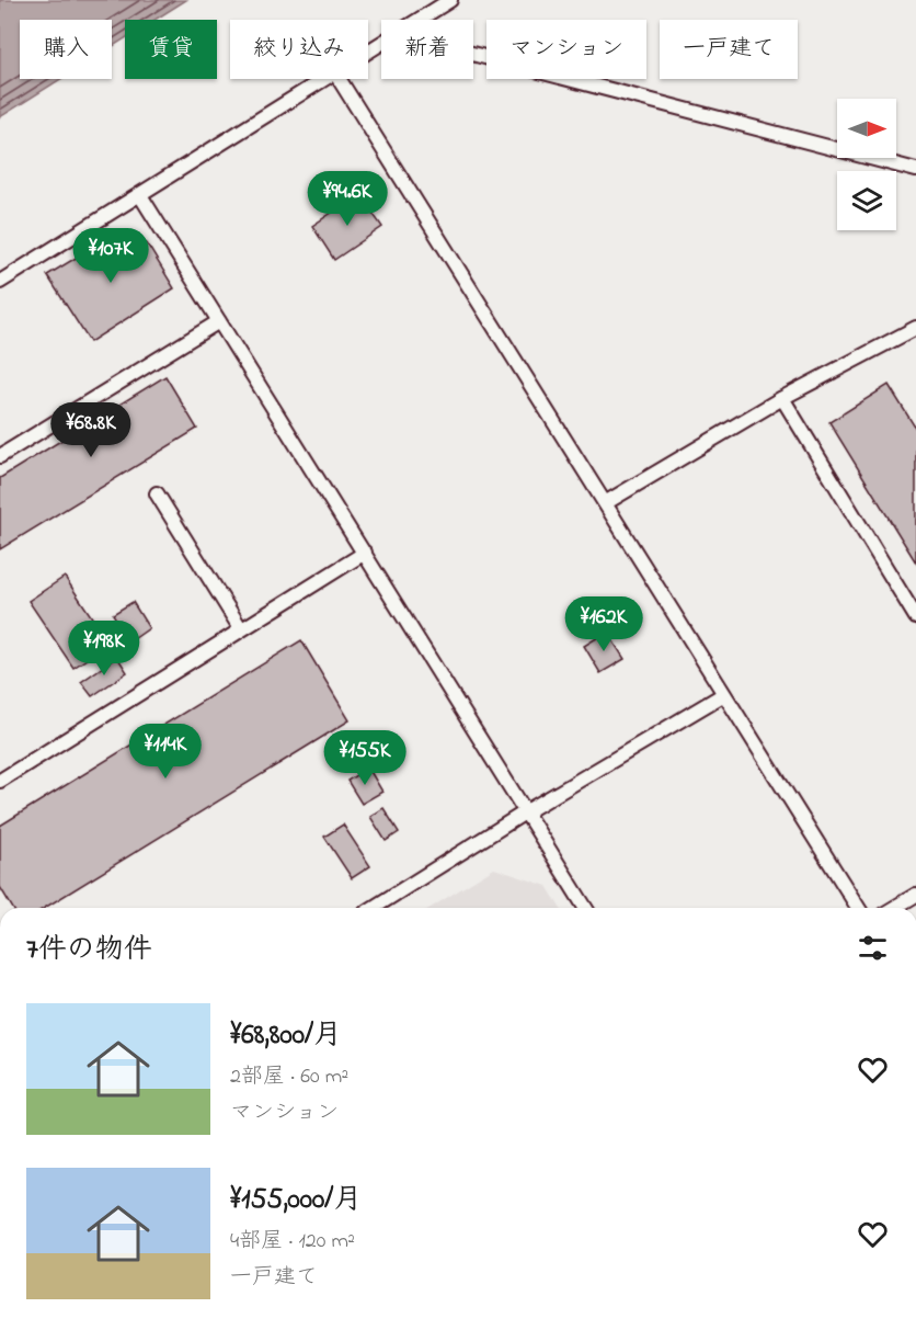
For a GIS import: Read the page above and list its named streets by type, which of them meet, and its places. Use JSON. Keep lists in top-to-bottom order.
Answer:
{
  "north": "right",
  "page": {
    "chip": [
      "購入",
      "賃貸",
      "絞り込み",
      "新着",
      "マンション",
      "一戸建て"
    ],
    "price": [
      "¥94.6K",
      "¥107K",
      "¥68.8K",
      "¥162K",
      "¥198K",
      "¥114K",
      "¥155K"
    ],
    "heading": "7件の物件",
    "list": [
      {
        "name": "¥68,800/月",
        "note": "2部屋 · 60 m² · マンション"
      },
      {
        "name": "¥155,000/月",
        "note": "4部屋 · 120 m² · 一戸建て"
      }
    ]
  }
}
